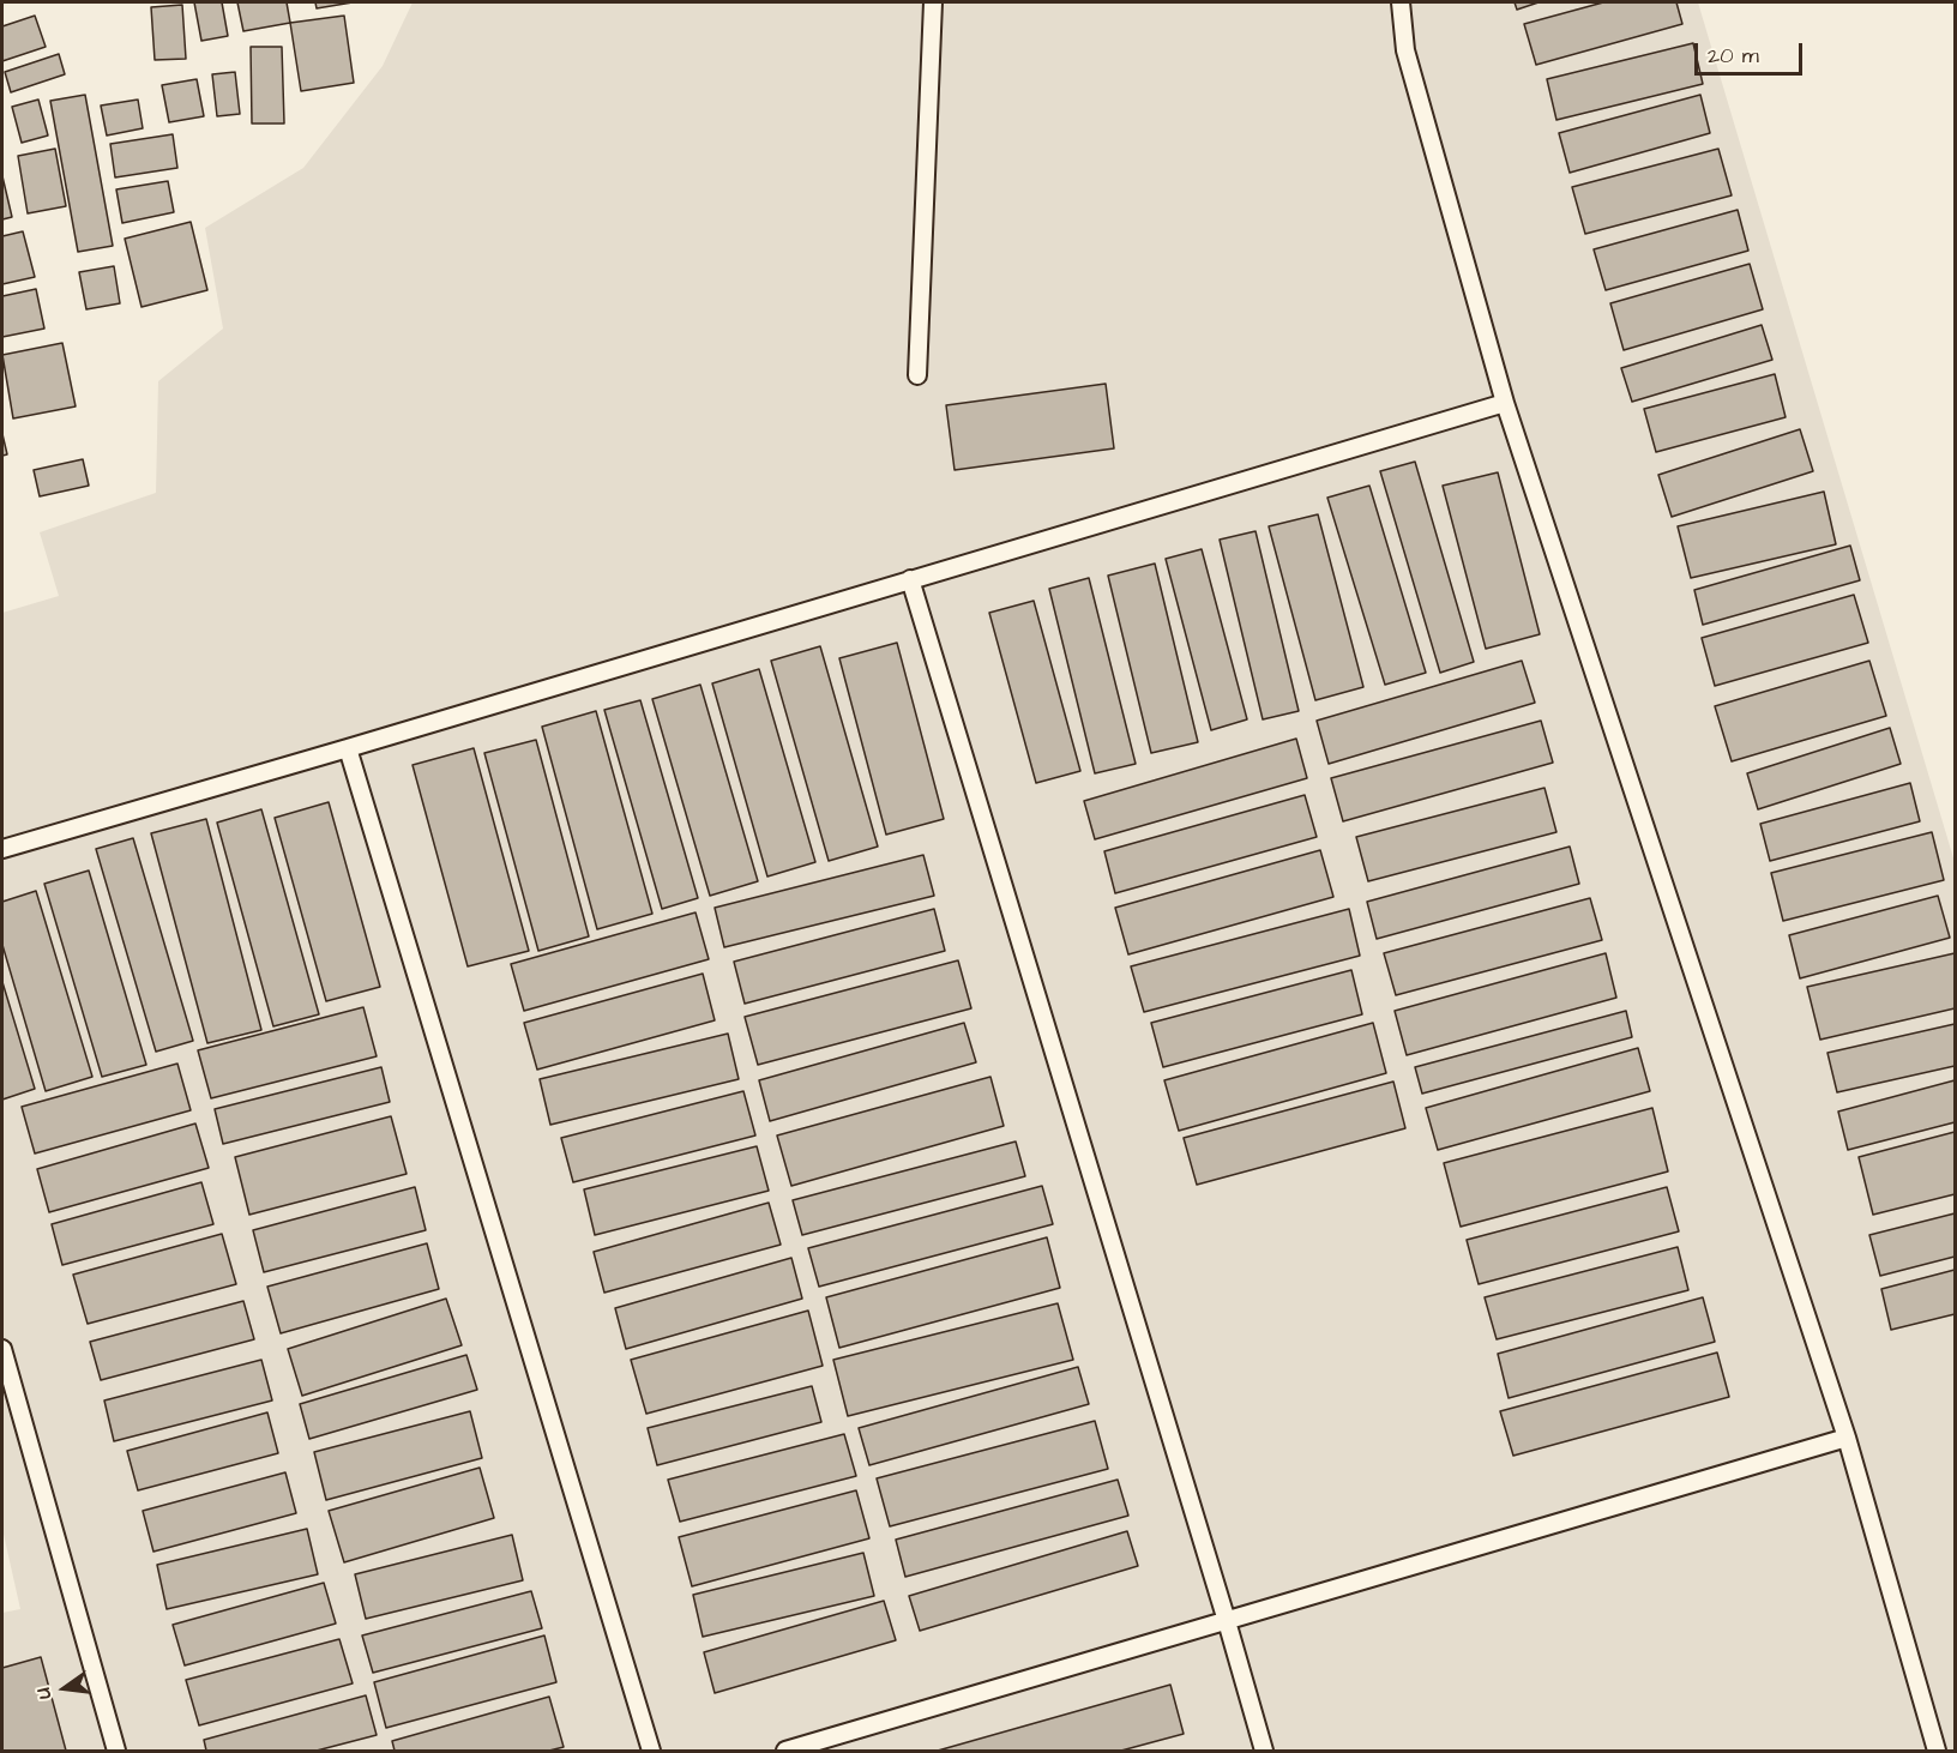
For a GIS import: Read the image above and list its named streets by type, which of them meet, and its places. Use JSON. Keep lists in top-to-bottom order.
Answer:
{
  "scale_bar": "20 m",
  "north": "left"
}
